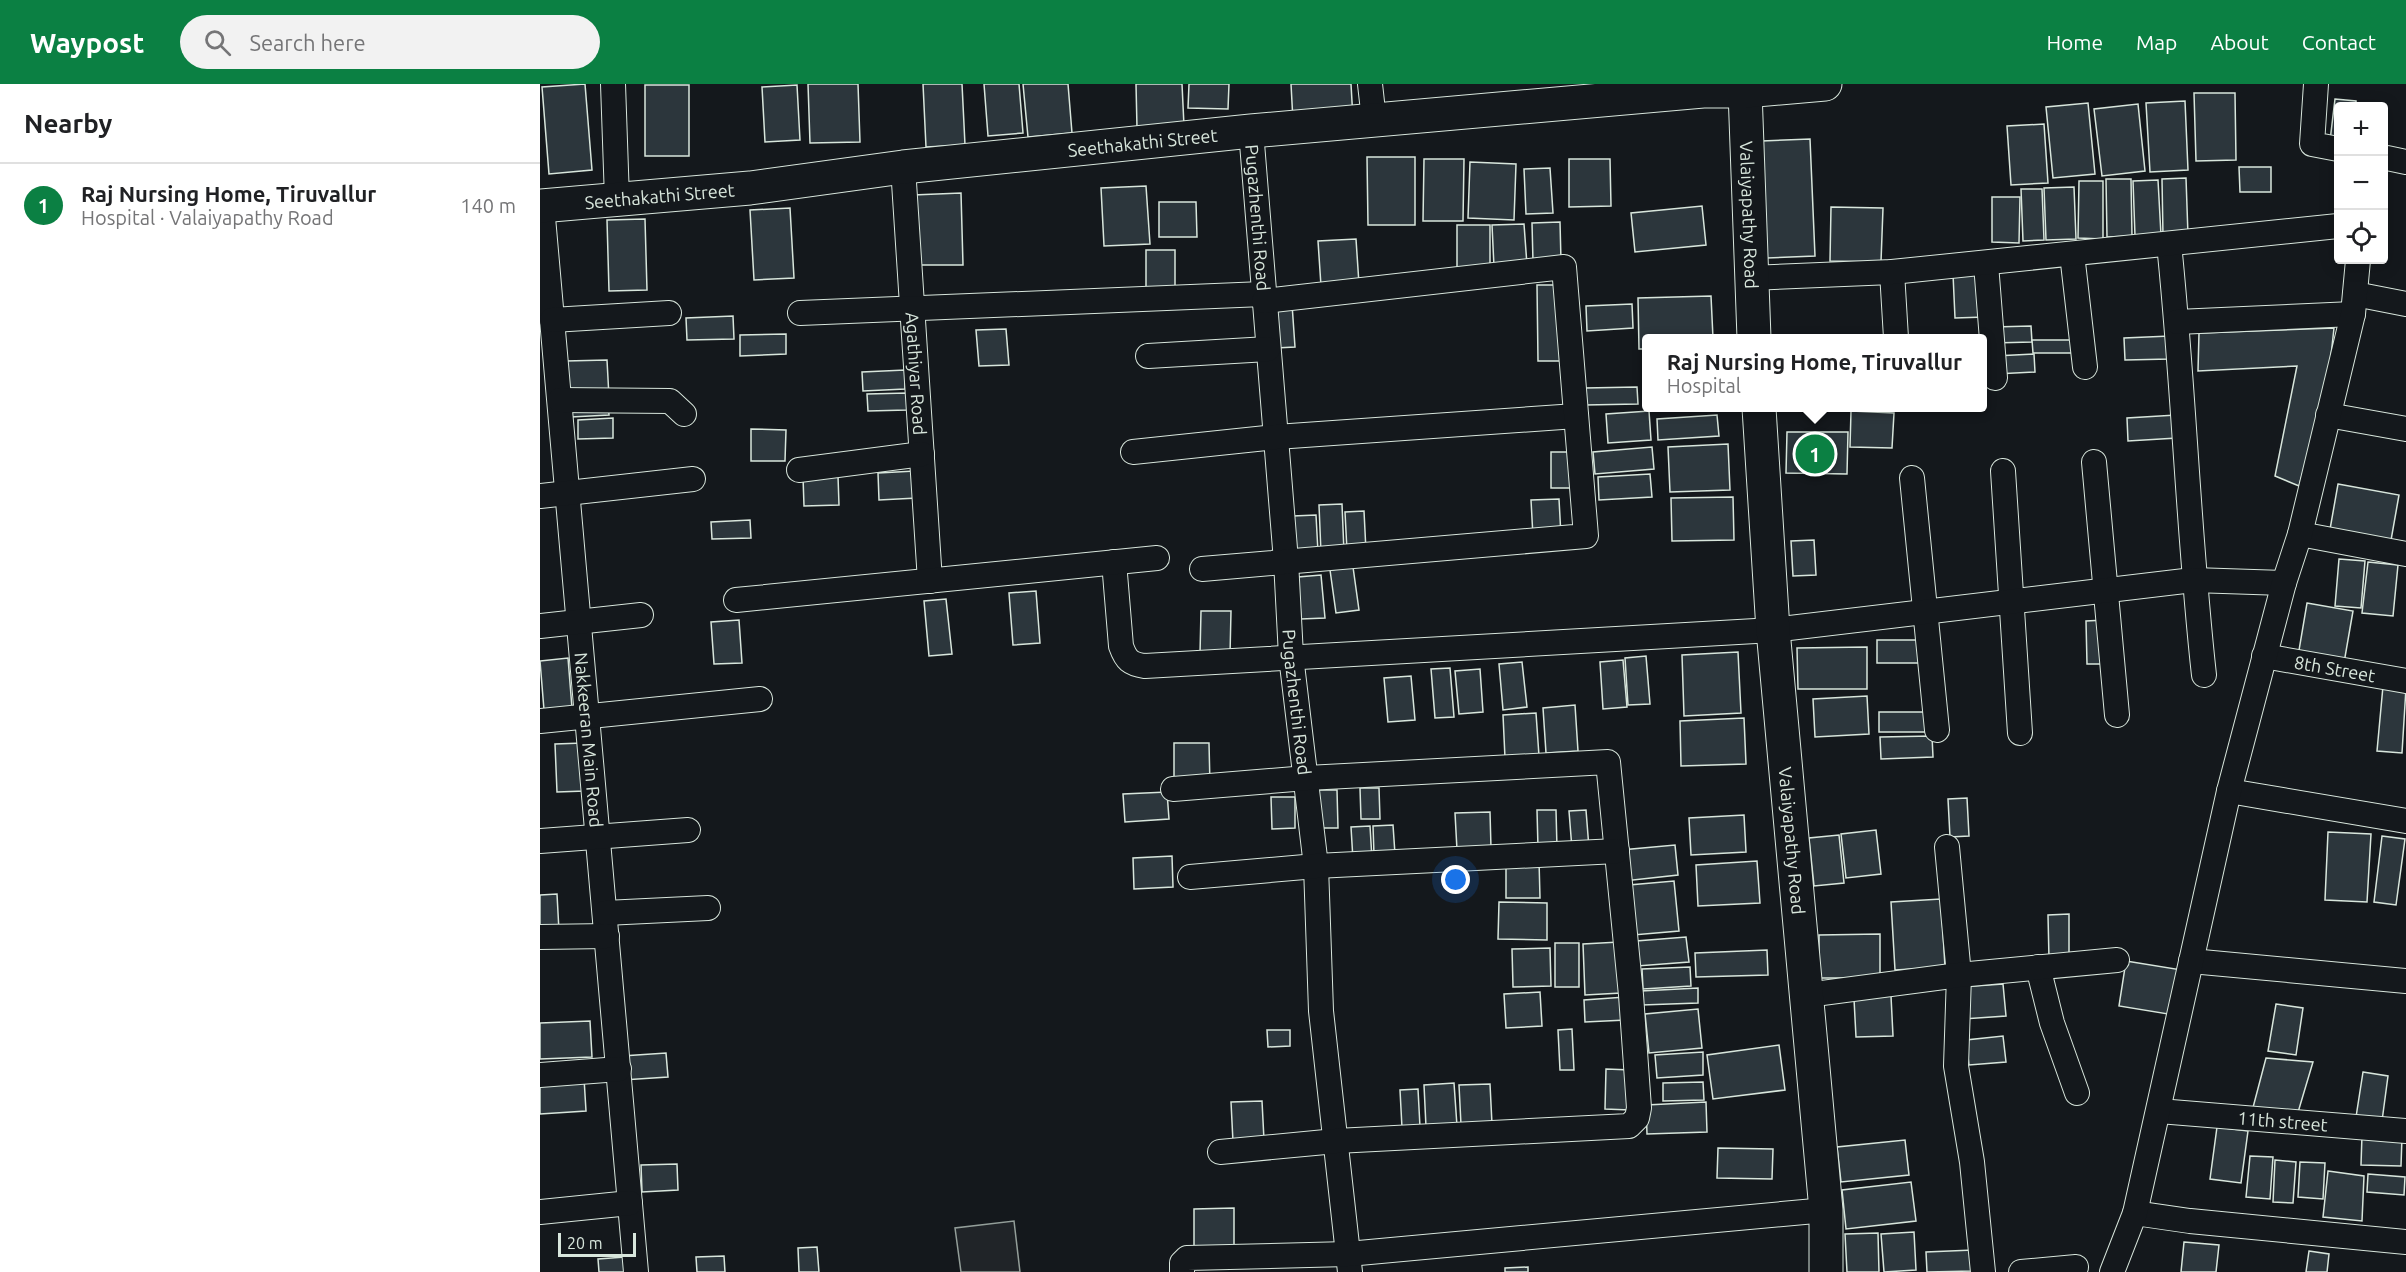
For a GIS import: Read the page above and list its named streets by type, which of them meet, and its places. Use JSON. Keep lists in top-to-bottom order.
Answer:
{
  "streets": {
    "main road": ["Seethakathi Street", "Valaiyapathy Road"],
    "street": [
      "Pugazhenthi Road",
      "Agathiyar Road",
      "8th Street",
      "Nakkeeran Main Road",
      "11th street"
    ]
  },
  "crossings": [
    ["Seethakathi Street", "Valaiyapathy Road"],
    ["Seethakathi Street", "Pugazhenthi Road"],
    ["Seethakathi Street", "Agathiyar Road"],
    ["Seethakathi Street", "Nakkeeran Main Road"]
  ],
  "scale_bar": "20 m",
  "page": {
    "header": "Waypost",
    "search": "Search here",
    "nav": [
      "Home",
      "Map",
      "About",
      "Contact"
    ],
    "heading": "Nearby",
    "map_buttons": ["+", "−"],
    "list": [
      {
        "mark": "1",
        "name": "Raj Nursing Home, Tiruvallur",
        "note": "Hospital · Valaiyapathy Road",
        "value": "140 m"
      }
    ],
    "popup": ["Raj Nursing Home, Tiruvallur", "Hospital"],
    "pins": "1",
    "scale": "20 m"
  }
}
